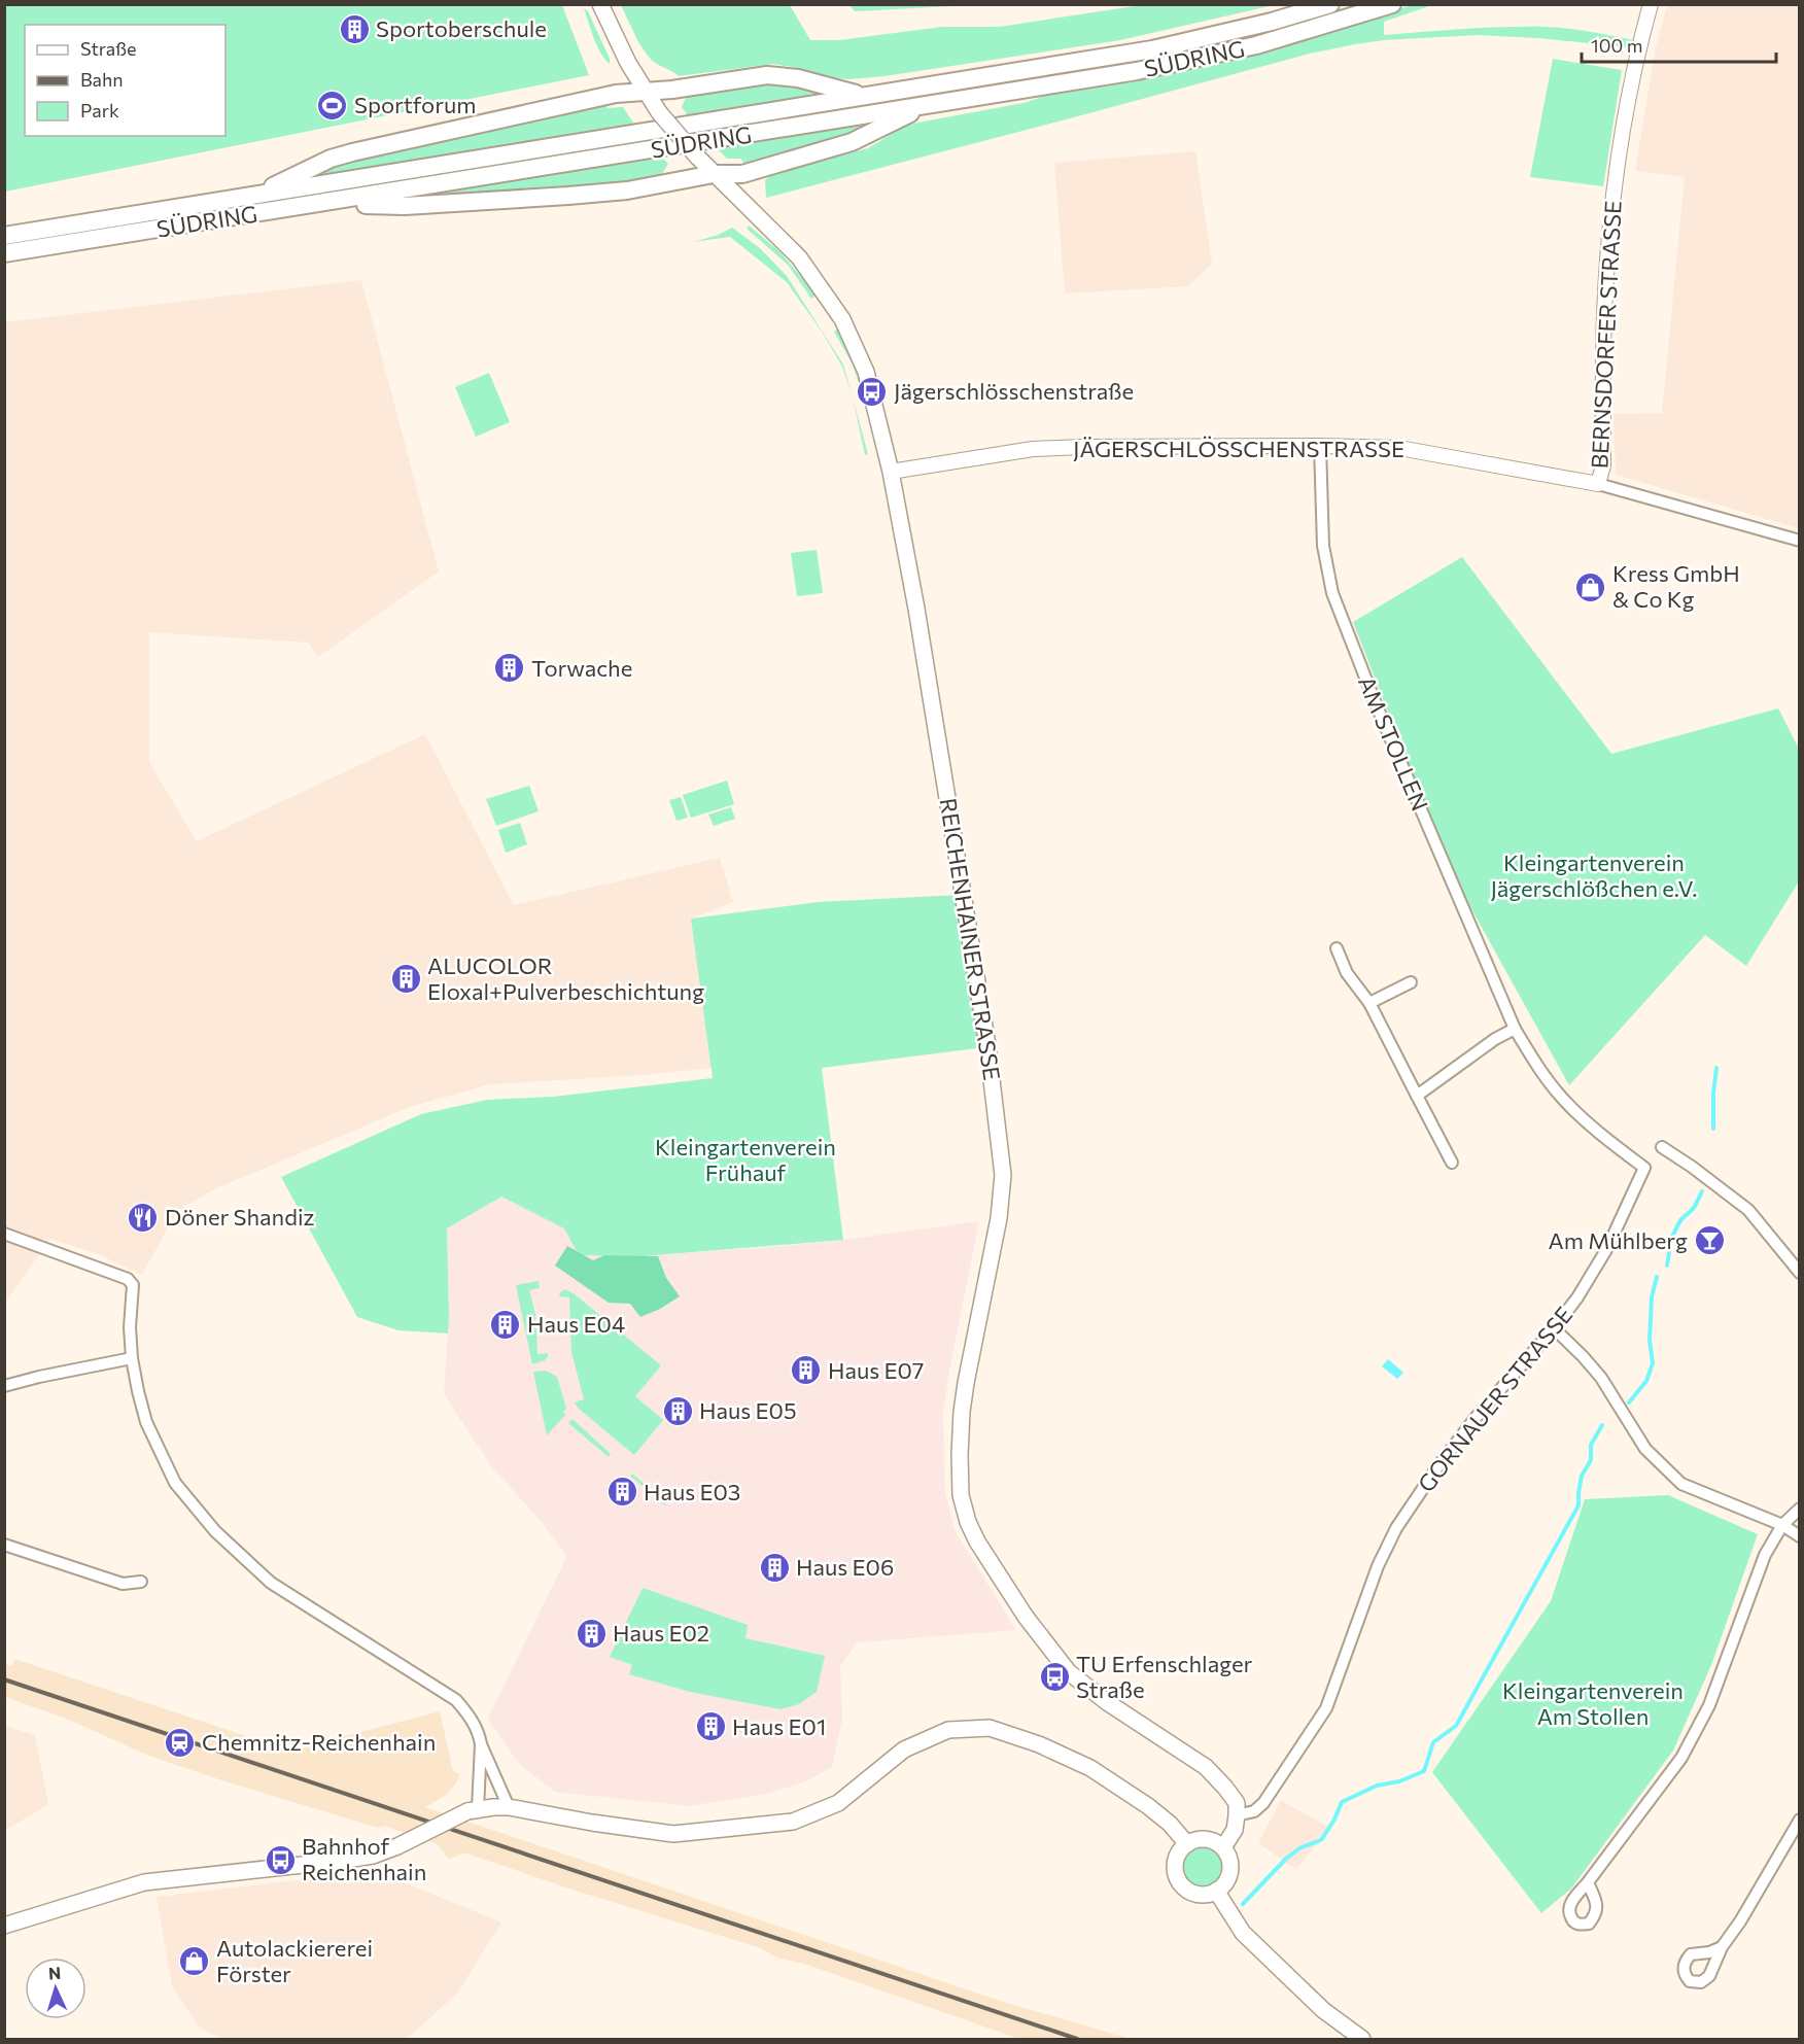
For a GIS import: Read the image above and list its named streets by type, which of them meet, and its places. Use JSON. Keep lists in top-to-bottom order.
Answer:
{
  "streets": {
    "main road": ["SÜDRING", "REICHENHAINER STRASSE"],
    "street": [
      "BERNSDORFER STRASSE",
      "JÄGERSCHLÖSSCHENSTRASSE",
      "AM STOLLEN",
      "GORNAUER STRASSE"
    ]
  },
  "crossings": [
    ["BERNSDORFER STRASSE", "JÄGERSCHLÖSSCHENSTRASSE"],
    ["JÄGERSCHLÖSSCHENSTRASSE", "AM STOLLEN"],
    ["JÄGERSCHLÖSSCHENSTRASSE", "REICHENHAINER STRASSE"],
    ["AM STOLLEN", "GORNAUER STRASSE"],
    ["REICHENHAINER STRASSE", "GORNAUER STRASSE"]
  ],
  "parks": ["Kleingartenverein Jägerschlößchen e.V.", "Kleingartenverein Frühauf", "Kleingartenverein Am Stollen"],
  "places": {
    "building": [
      "Sportoberschule",
      "Torwache",
      "ALUCOLOR Eloxal+Pulverbeschichtung",
      "Haus E04",
      "Haus E07",
      "Haus E05",
      "Haus E03",
      "Haus E06",
      "Haus E02",
      "Haus E01"
    ],
    "sports": ["Sportforum"],
    "bus stop": ["Jägerschlösschenstraße", "TU Erfenschlager Straße", "Bahnhof Reichenhain"],
    "shop": ["Kress GmbH & Co Kg", "Autolackiererei Förster"],
    "restaurant": ["Döner Shandiz"],
    "bar": ["Am Mühlberg"],
    "station": ["Chemnitz-Reichenhain"]
  },
  "legend": ["Straße", "Bahn", "Park"],
  "scale_bar": "100 m",
  "north": "top"
}
